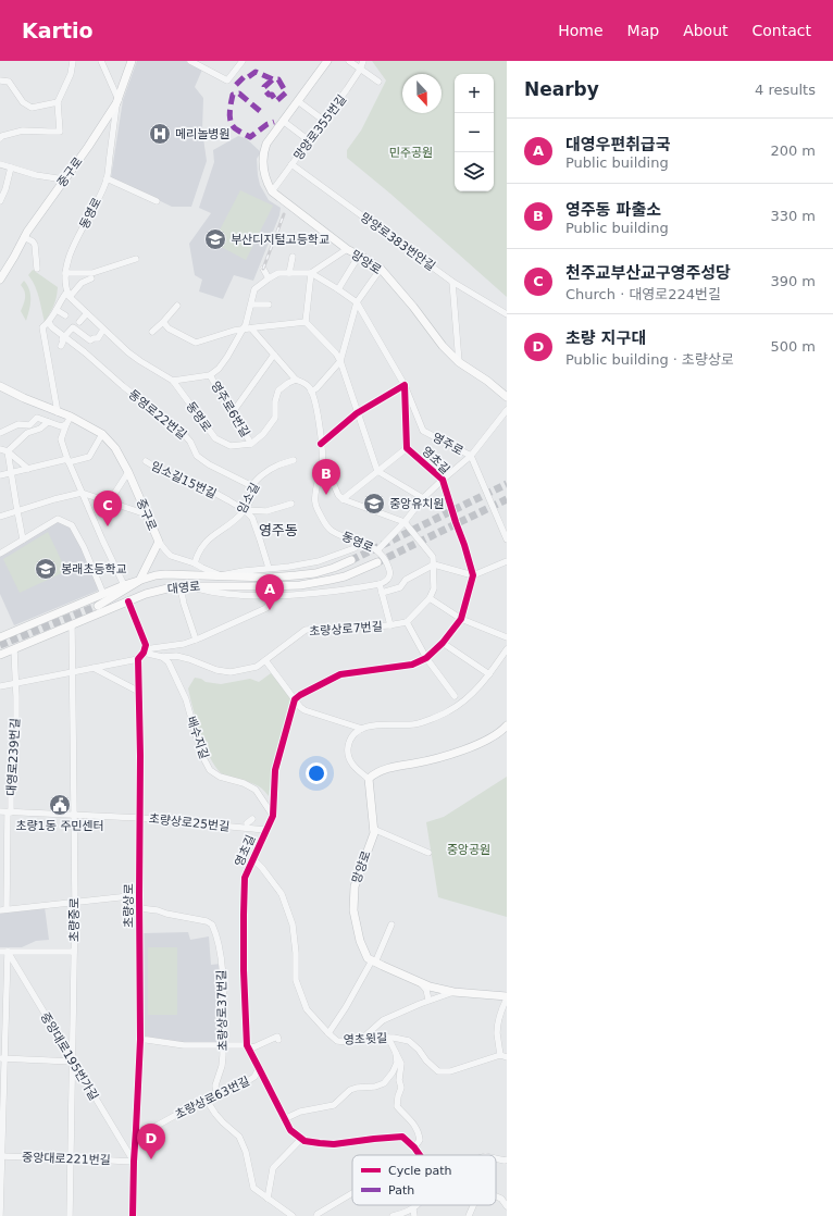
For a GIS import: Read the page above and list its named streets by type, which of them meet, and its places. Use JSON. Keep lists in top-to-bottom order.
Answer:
{
  "streets": {
    "main road": ["중구로", "망양로", "대영로"],
    "street": [
      "망양로355번길",
      "동영로",
      "망양로383번안길",
      "영주로6번길",
      "동영로22번길",
      "동명로",
      "영주로",
      "영초길",
      "임소길15번길",
      "임소길",
      "초량상로7번길",
      "배수지길",
      "대영로239번길",
      "초량상로25번길",
      "초량상로",
      "초량중로",
      "초량상로37번길",
      "영초윗길",
      "중앙대로195번가길",
      "초량상로63번길",
      "중앙대로221번길"
    ]
  },
  "crossings": [
    ["망양로355번길", "망양로383번안길"],
    ["망양로355번길", "망양로"],
    ["중구로", "동영로"],
    ["중구로", "대영로"],
    ["영주로6번길", "동명로"],
    ["동영로22번길", "임소길"],
    ["영주로", "영초길"],
    ["영초길", "배수지길"],
    ["영초길", "초량상로25번길"],
    ["영초길", "영초윗길"],
    ["영초길", "초량상로63번길"],
    ["임소길15번길", "임소길"],
    ["대영로", "대영로239번길"],
    ["대영로", "초량중로"],
    ["초량상로7번길", "배수지길"],
    ["대영로239번길", "초량상로25번길"],
    ["초량상로25번길", "초량상로"],
    ["초량상로25번길", "초량중로"],
    ["초량상로", "초량상로37번길"],
    ["초량상로", "중앙대로195번가길"],
    ["초량상로", "초량상로63번길"],
    ["초량상로", "중앙대로221번길"],
    ["초량중로", "중앙대로195번가길"],
    ["초량중로", "중앙대로221번길"],
    ["초량상로37번길", "초량상로63번길"],
    ["중앙대로195번가길", "중앙대로221번길"]
  ],
  "districts": ["영주동"],
  "parks": ["민주공원", "중앙공원"],
  "places": {
    "hospital": ["메리놀병원"],
    "school or university": ["부산디지털고등학교", "중앙유치원", "봉래초등학교"],
    "public building": ["초량1동 주민센터"]
  },
  "legend": ["Cycle path", "Path"],
  "north": "bottom",
  "page": {
    "header": "Kartio",
    "nav": [
      "Home",
      "Map",
      "About",
      "Contact"
    ],
    "heading": ["Nearby", "4 results"],
    "map_buttons": ["+", "−"],
    "list": [
      {
        "mark": "A",
        "name": "대영우편취급국",
        "note": "Public building",
        "value": "200 m"
      },
      {
        "mark": "B",
        "name": "영주동 파출소",
        "note": "Public building",
        "value": "330 m"
      },
      {
        "mark": "C",
        "name": "천주교부산교구영주성당",
        "note": "Church · 대영로224번길",
        "value": "390 m"
      },
      {
        "mark": "D",
        "name": "초량 지구대",
        "note": "Public building · 초량상로",
        "value": "500 m"
      }
    ],
    "pins": [
      "B",
      "C",
      "A",
      "D"
    ]
  }
}
